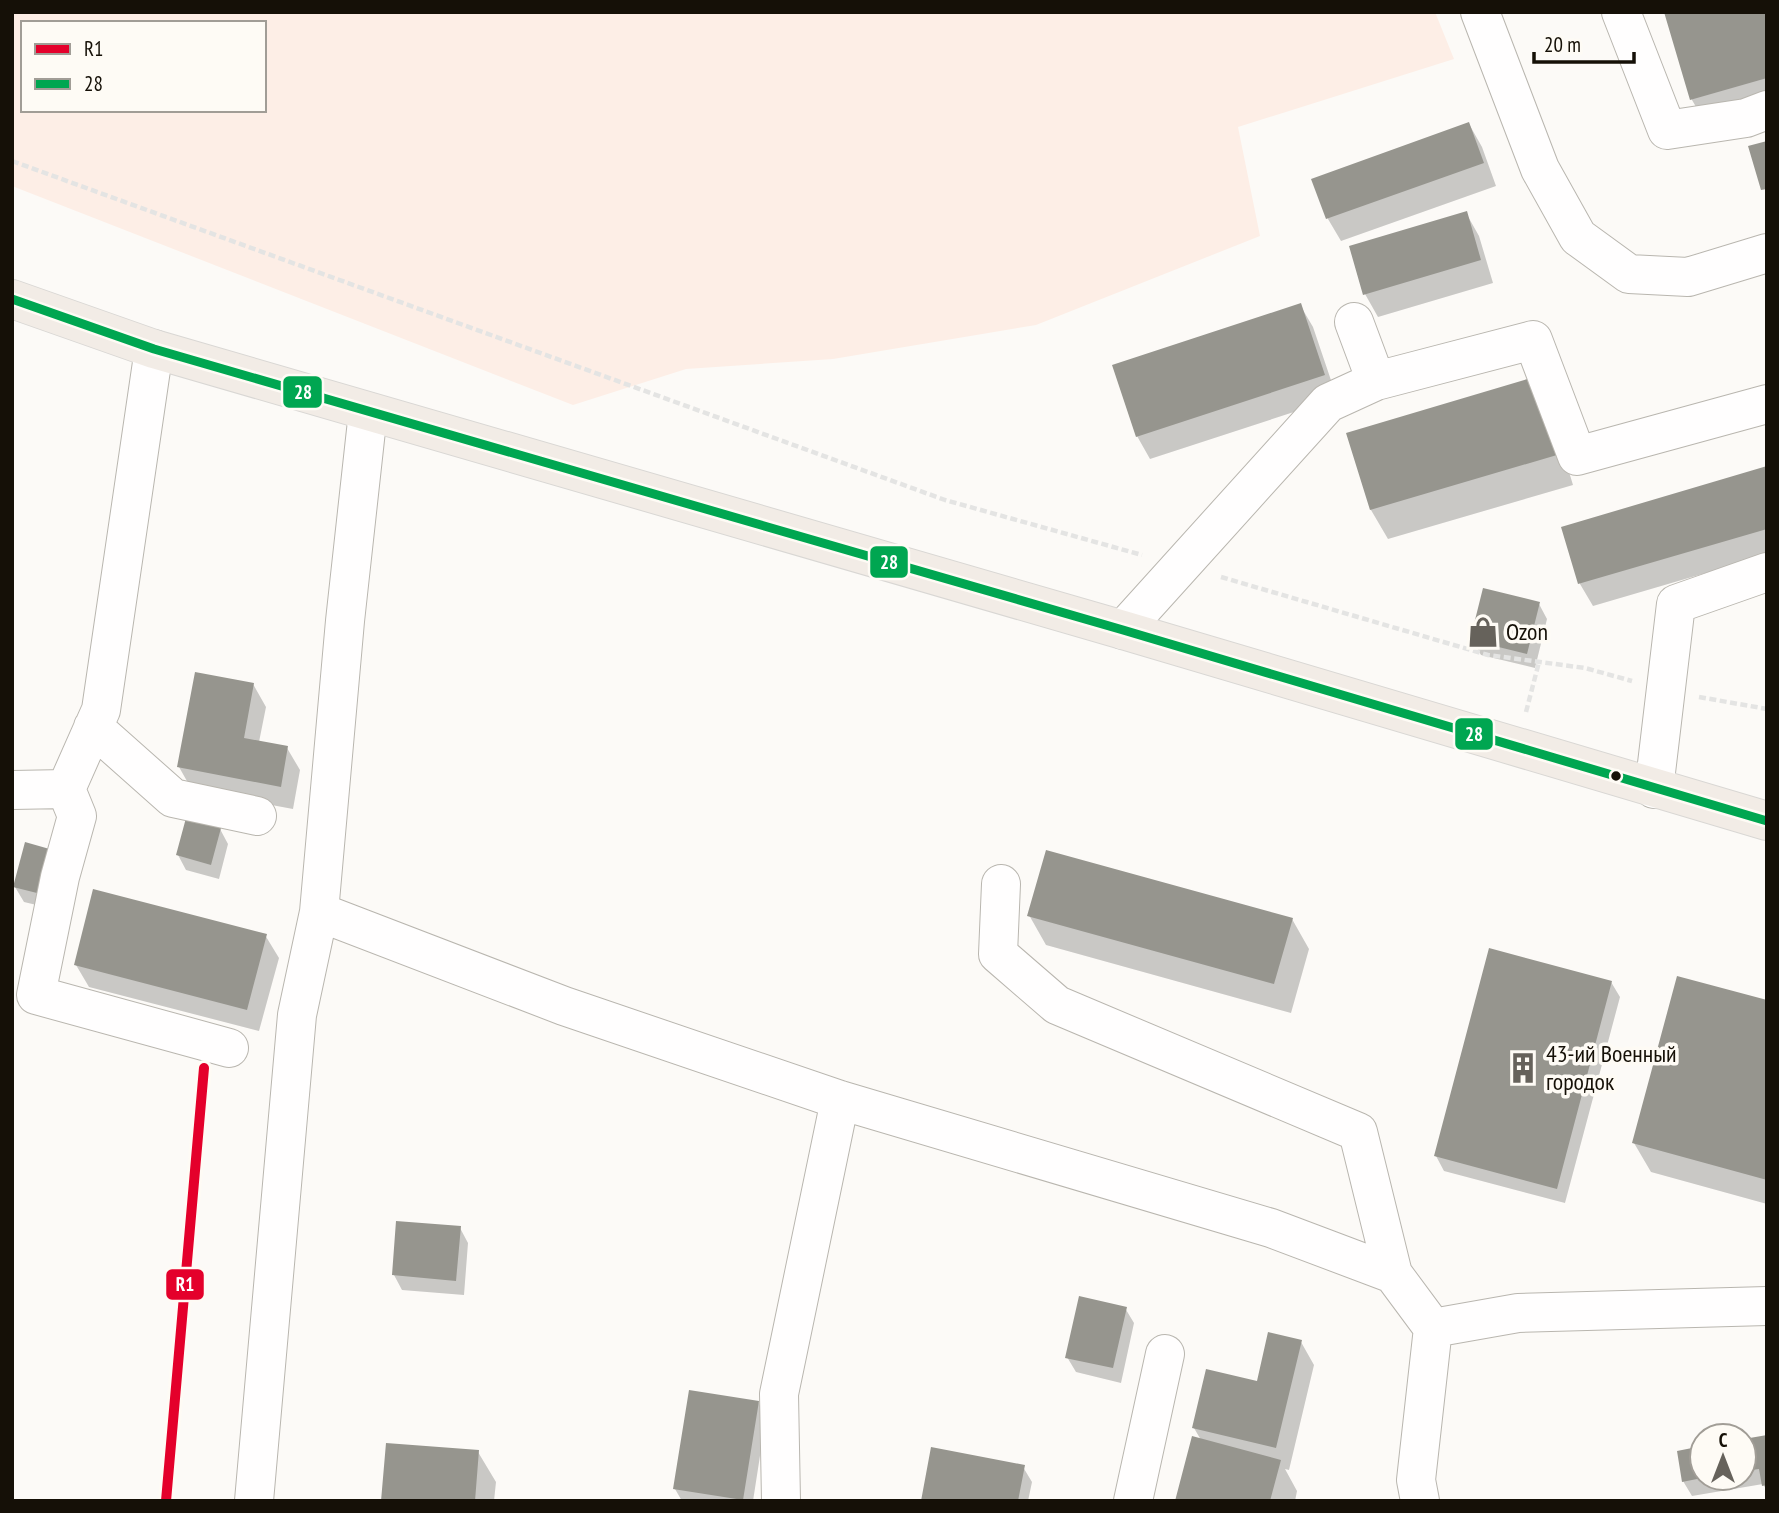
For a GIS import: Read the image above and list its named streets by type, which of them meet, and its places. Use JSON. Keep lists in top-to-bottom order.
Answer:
{
  "places": {
    "shop": ["Ozon"],
    "building": ["43-ий Военный городок"]
  },
  "lines": ["transit line 28", "transit line R1"],
  "legend": ["R1", "28"],
  "scale_bar": "20 m",
  "north": "top"
}
